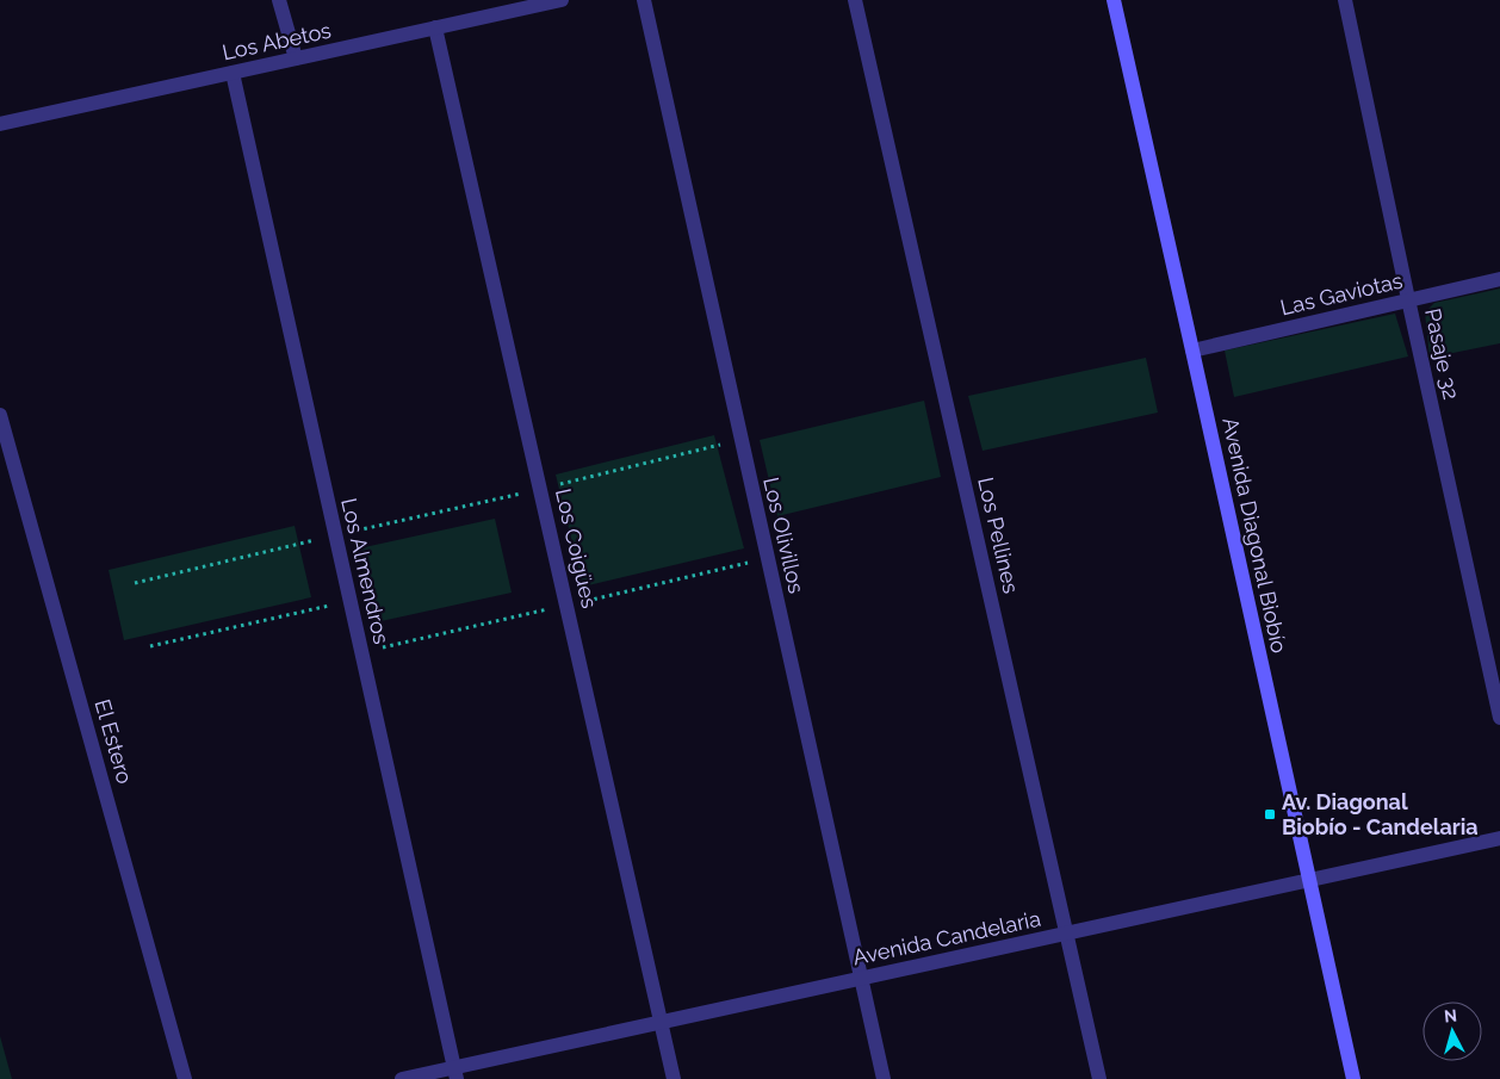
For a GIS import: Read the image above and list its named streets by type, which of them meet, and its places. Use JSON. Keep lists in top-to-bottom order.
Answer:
{
  "streets": {
    "main road": ["Avenida Diagonal Biobío"],
    "street": [
      "Los Abetos",
      "Las Gaviotas",
      "Pasaje 32",
      "Los Olivillos",
      "Los Pellines",
      "Los Coigües",
      "Los Almendros",
      "El Estero",
      "Avenida Candelaria"
    ]
  },
  "crossings": [
    ["Los Abetos", "Los Coigües"],
    ["Los Abetos", "Los Almendros"],
    ["Las Gaviotas", "Pasaje 32"],
    ["Las Gaviotas", "Avenida Diagonal Biobío"],
    ["Los Olivillos", "Avenida Candelaria"],
    ["Los Pellines", "Avenida Candelaria"],
    ["Avenida Diagonal Biobío", "Avenida Candelaria"],
    ["Los Coigües", "Avenida Candelaria"],
    ["Los Almendros", "Avenida Candelaria"]
  ],
  "places": {
    "transit": ["Av. Diagonal Biobío - Candelaria"]
  },
  "north": "top"
}
